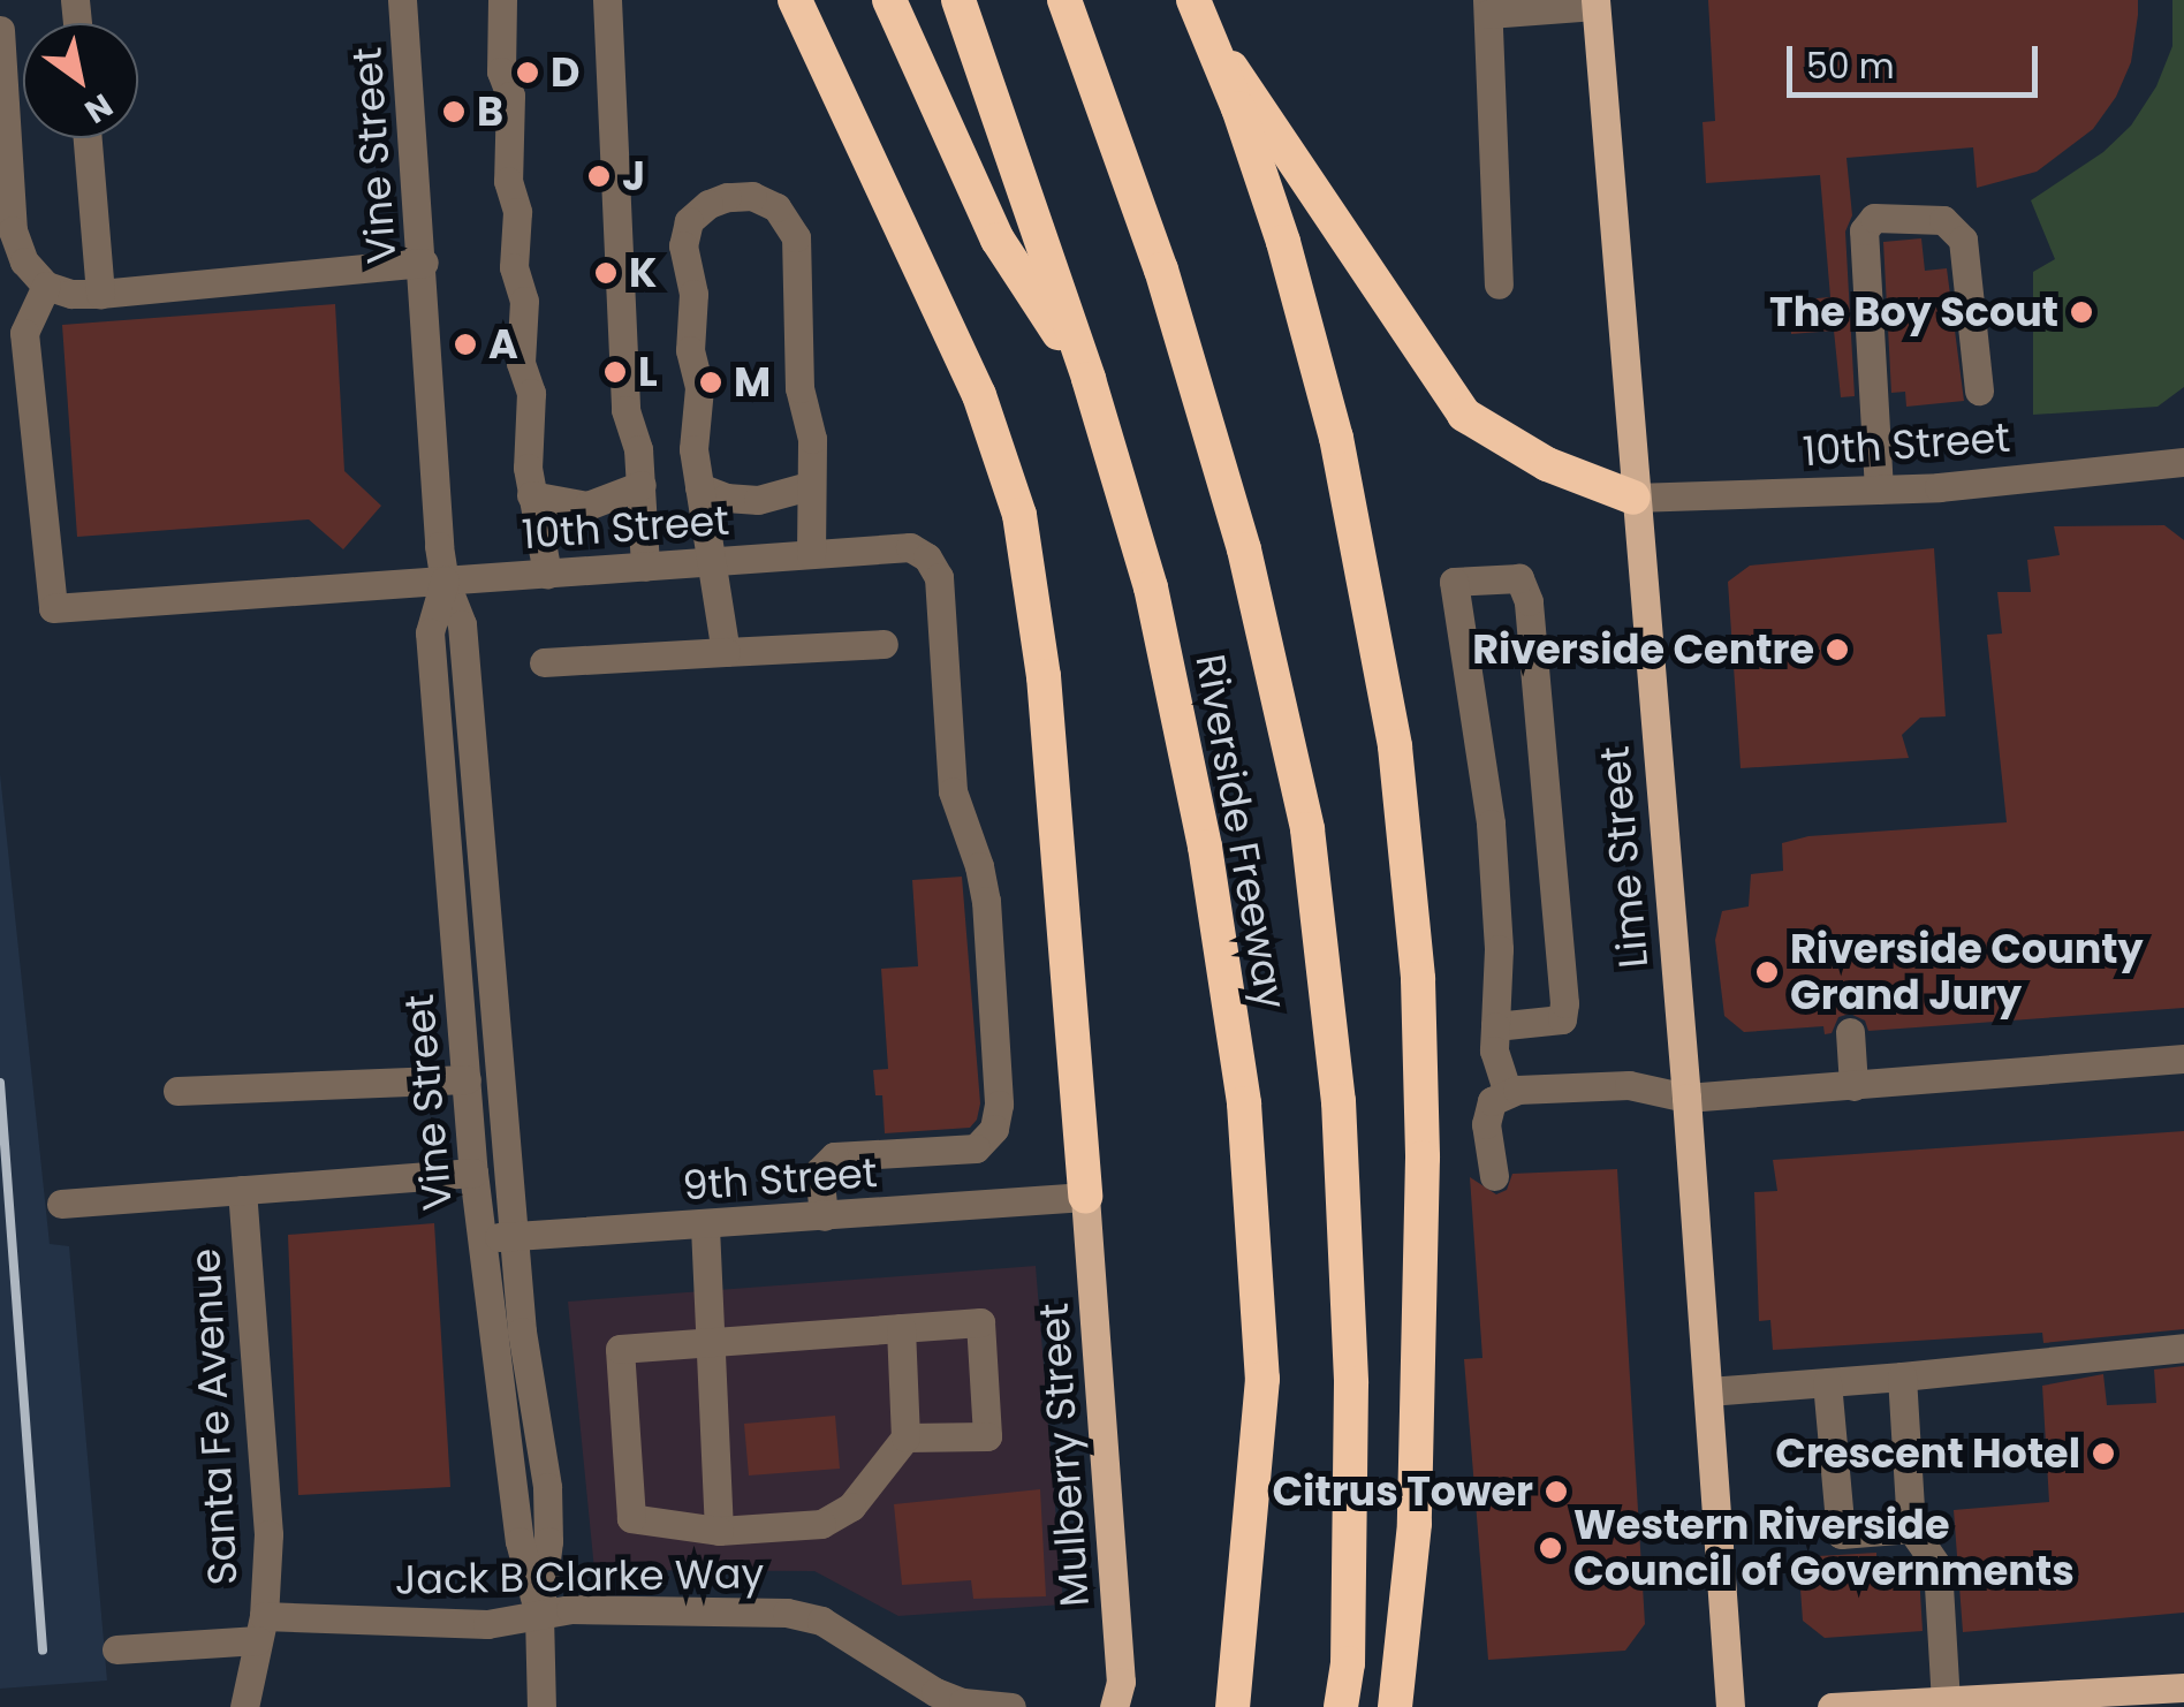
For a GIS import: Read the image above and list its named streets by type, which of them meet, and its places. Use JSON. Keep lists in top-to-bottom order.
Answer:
{
  "streets": {
    "highway": ["Riverside Freeway"],
    "main road": ["Lime Street", "Mulberry Street"],
    "street": [
      "Vine Street",
      "10th Street",
      "9th Street",
      "Santa Fe Avenue",
      "Jack B Clarke Way"
    ]
  },
  "crossings": [
    ["Vine Street", "10th Street"],
    ["Vine Street", "9th Street"],
    ["Vine Street", "Jack B Clarke Way"],
    ["10th Street", "Lime Street"],
    ["10th Street", "9th Street"],
    ["9th Street", "Mulberry Street"],
    ["Santa Fe Avenue", "Jack B Clarke Way"]
  ],
  "places": [
    "D",
    "B",
    "J",
    "K",
    "The Boy Scout",
    "A",
    "L",
    "M",
    "Riverside Centre",
    "Riverside County Grand Jury",
    "Crescent Hotel",
    "Citrus Tower",
    "Western Riverside Council of Governments"
  ],
  "scale_bar": "50 m",
  "north": "bottom right"
}
